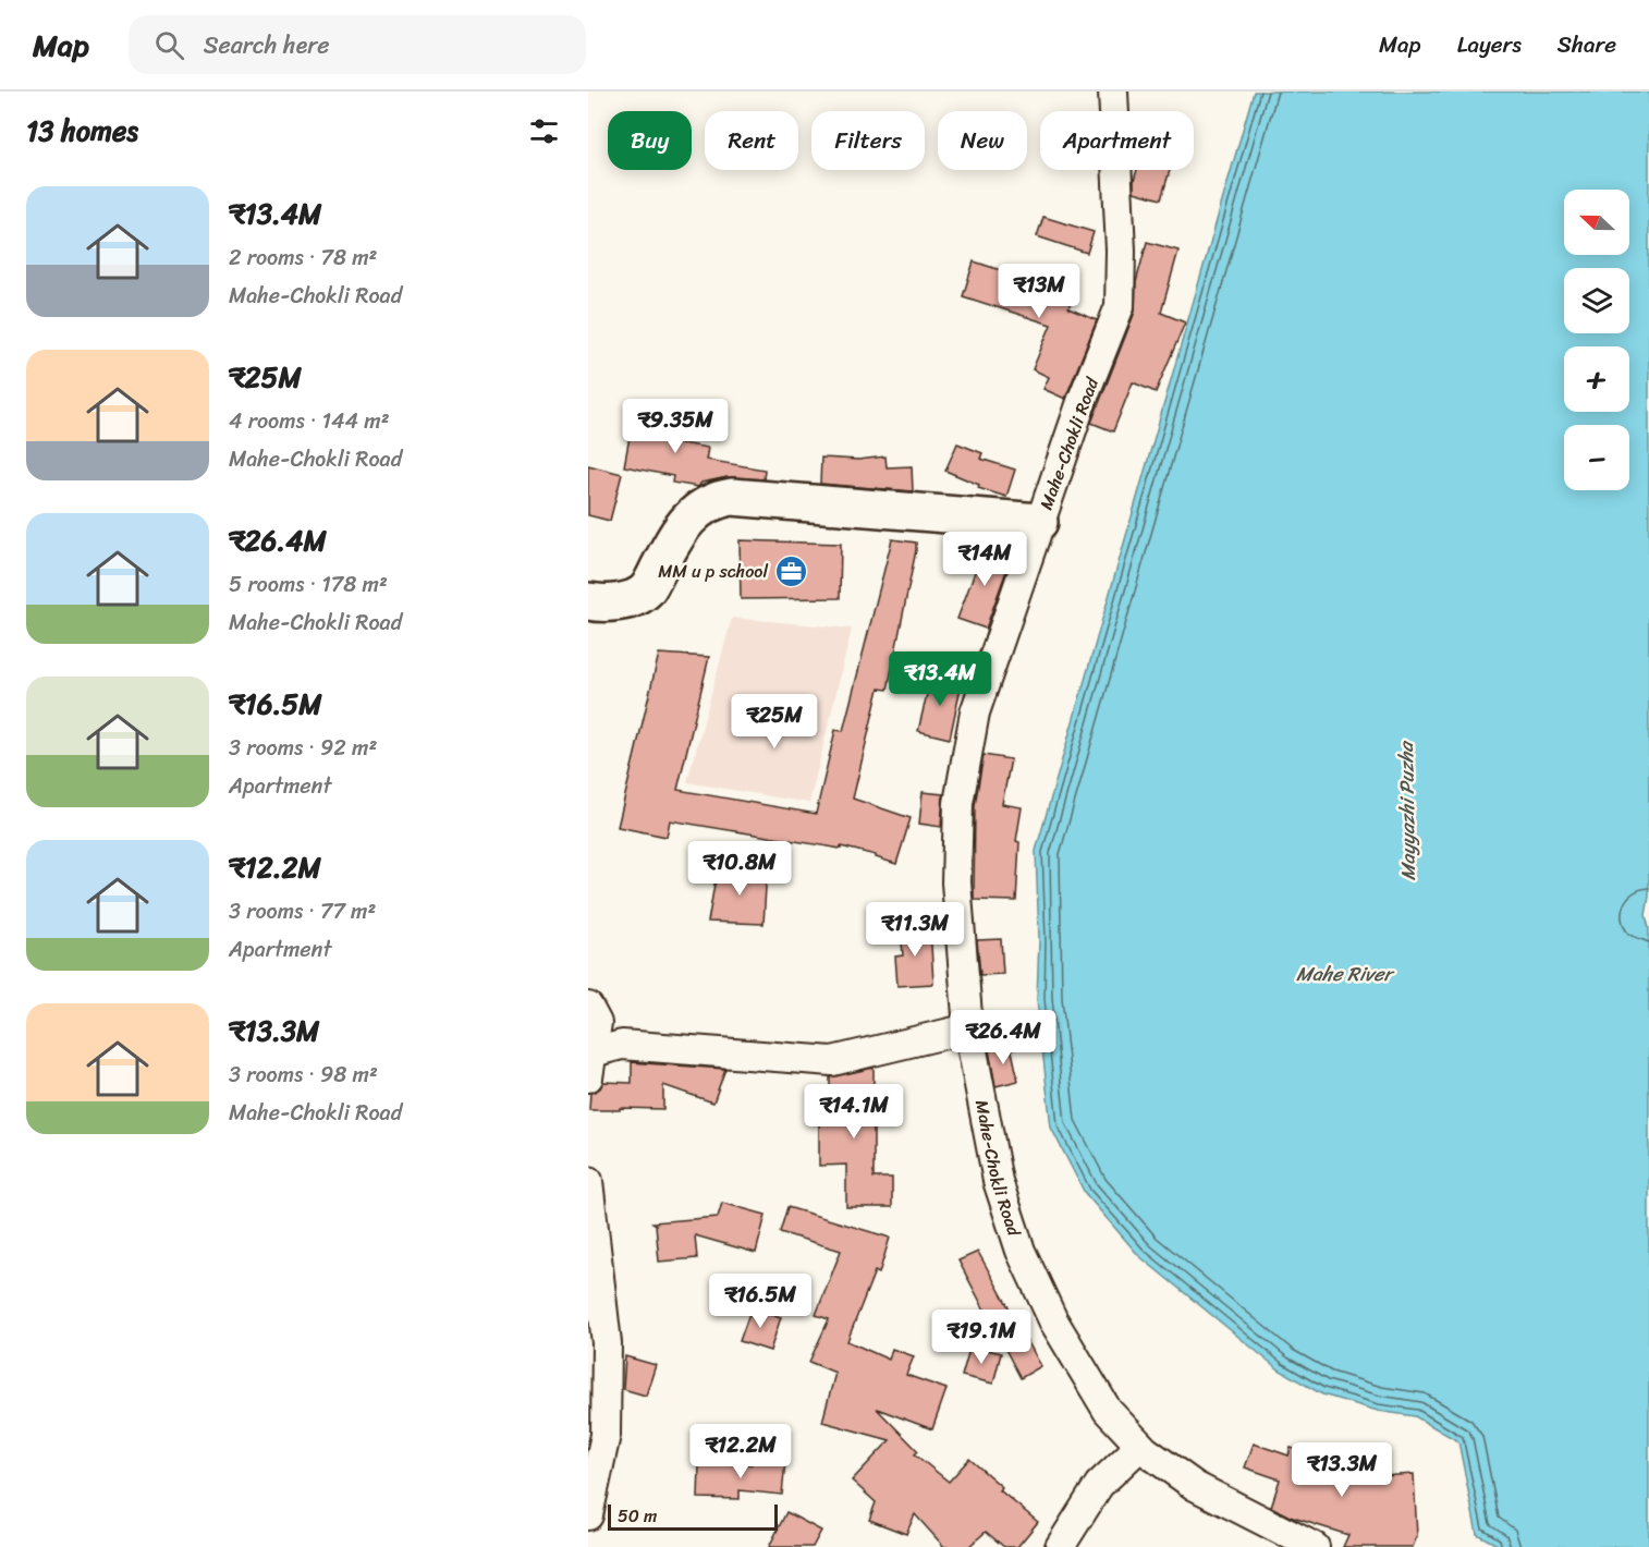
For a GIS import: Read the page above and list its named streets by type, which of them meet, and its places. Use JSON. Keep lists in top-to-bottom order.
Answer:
{
  "streets": {
    "street": ["Mahe-Chokli Road"]
  },
  "water": ["Mayyazhi Puzha", "Mahe River"],
  "places": {
    "office": ["MM u p school"]
  },
  "scale_bar": "50 m",
  "north": "left",
  "page": {
    "header": "Map",
    "search": "Search here",
    "nav": ["Map", "Layers", "Share"],
    "heading": "13 homes",
    "chip": [
      "Buy",
      "Rent",
      "Filters",
      "New",
      "Apartment"
    ],
    "list": [
      {
        "name": "₹13.4M",
        "note": "2 rooms · 78 m² · Mahe-Chokli Road"
      },
      {
        "name": "₹25M",
        "note": "4 rooms · 144 m² · Mahe-Chokli Road"
      },
      {
        "name": "₹26.4M",
        "note": "5 rooms · 178 m² · Mahe-Chokli Road"
      },
      {
        "name": "₹16.5M",
        "note": "3 rooms · 92 m² · Apartment"
      },
      {
        "name": "₹12.2M",
        "note": "3 rooms · 77 m² · Apartment"
      },
      {
        "name": "₹13.3M",
        "note": "3 rooms · 98 m² · Mahe-Chokli Road"
      }
    ],
    "map_buttons": ["+", "−"],
    "price": [
      "₹13M",
      "₹9.35M",
      "₹14M",
      "₹13.4M",
      "₹25M",
      "₹10.8M",
      "₹11.3M",
      "₹26.4M",
      "₹14.1M",
      "₹16.5M",
      "₹19.1M",
      "₹12.2M",
      "₹13.3M"
    ],
    "scale": "50 m"
  }
}
